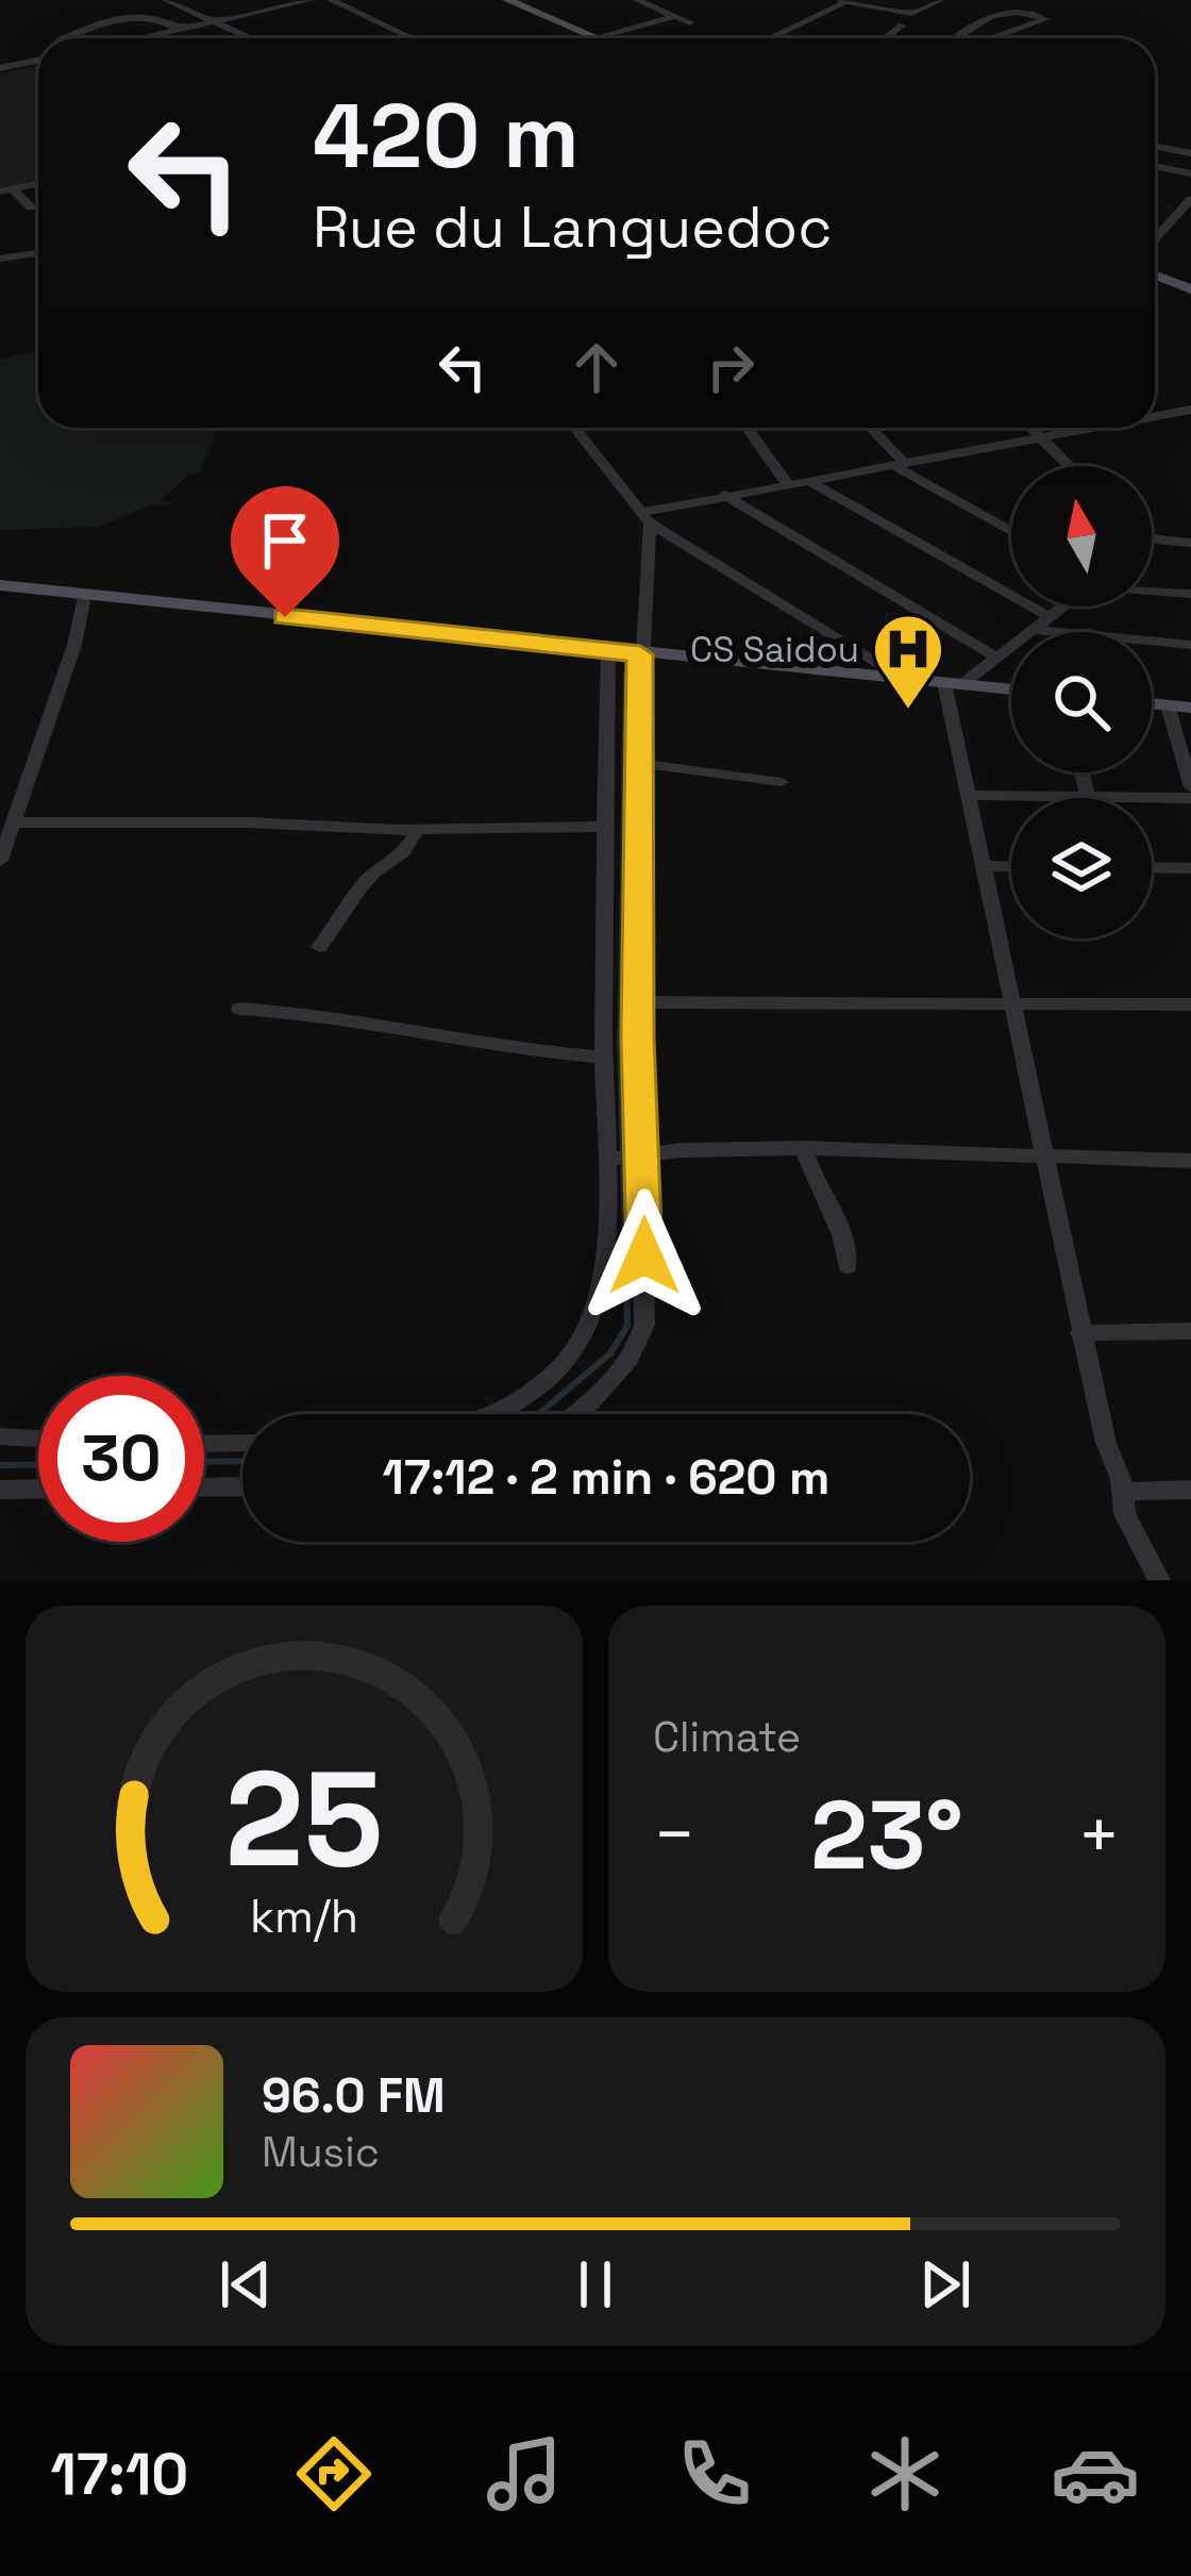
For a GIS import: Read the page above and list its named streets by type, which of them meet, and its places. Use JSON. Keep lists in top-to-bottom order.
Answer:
{
  "places": {
    "hospital": ["CS Saidou"]
  },
  "north": "top",
  "page": {
    "turn": ["420 m", "Rue du Languedoc"],
    "limit": "30",
    "trip": "17:12 · 2 min · 620 m",
    "tile": "Climate",
    "heat": ["−", "23°", "+"],
    "song": ["96.0 FM", "Music"],
    "tabs": "17:10",
    "gauge": ["25", "km/h"]
  }
}
